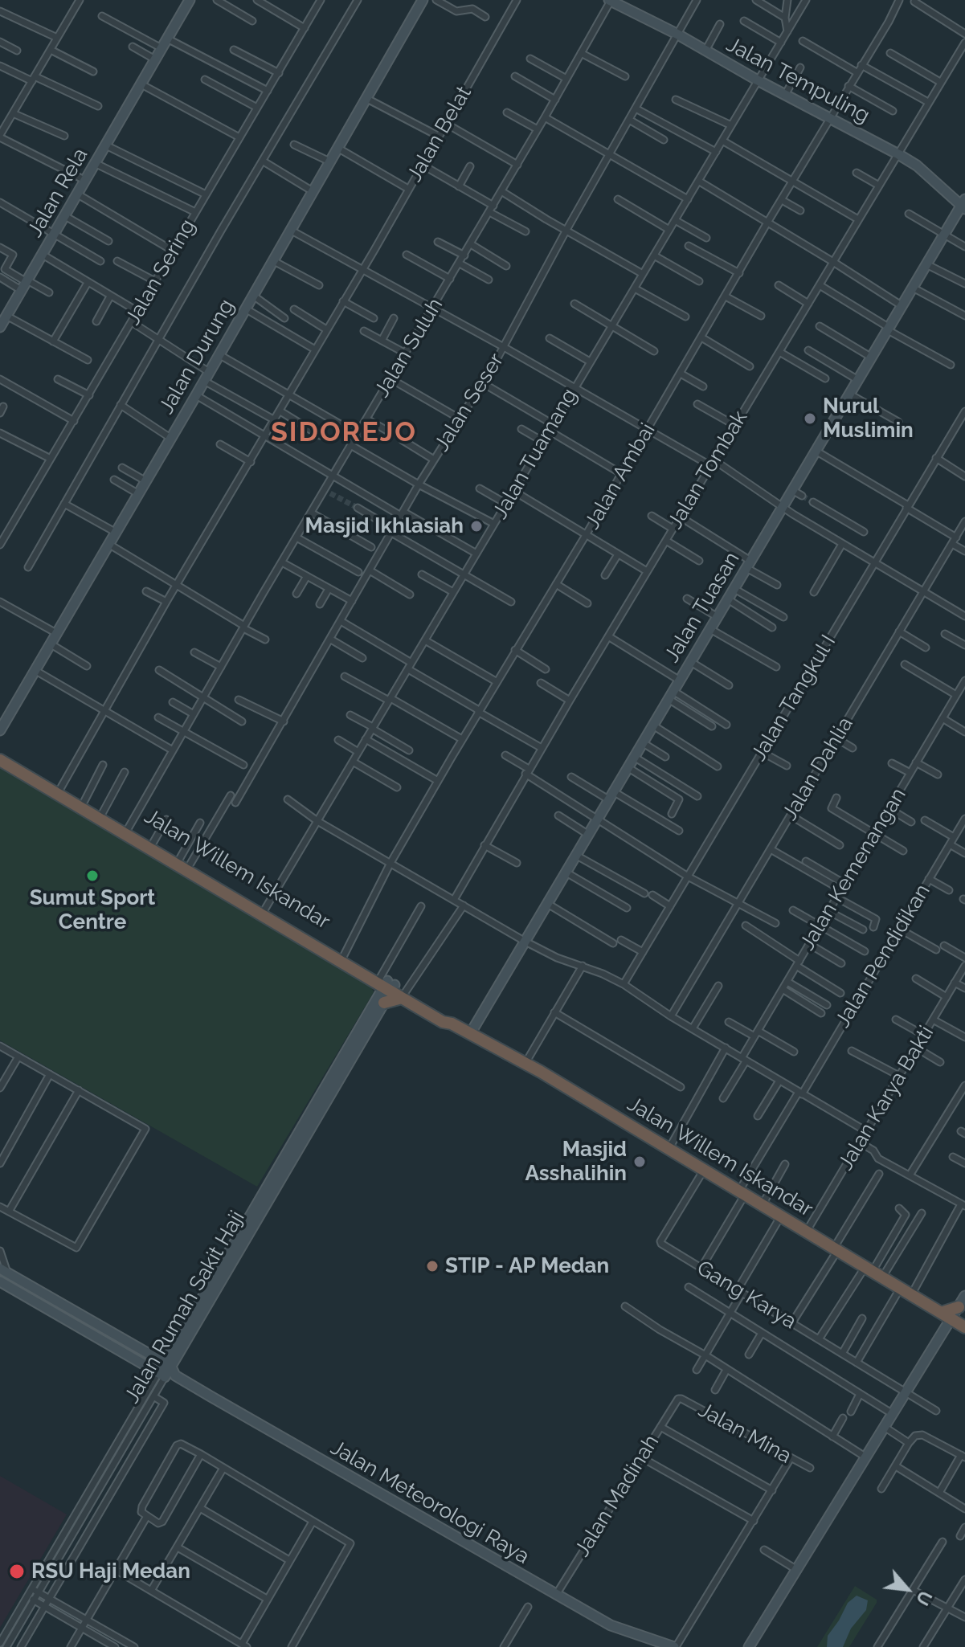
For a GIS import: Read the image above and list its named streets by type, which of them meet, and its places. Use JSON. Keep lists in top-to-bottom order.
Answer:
{
  "streets": {
    "highway": ["Jalan Willem Iskandar"],
    "street": [
      "Jalan Tempuling",
      "Jalan Belat",
      "Jalan Rela",
      "Jalan Sering",
      "Jalan Suluh",
      "Jalan Durung",
      "Jalan Seser",
      "Jalan Tuamang",
      "Jalan Tombak",
      "Jalan Ambai",
      "Jalan Tuasan",
      "Jalan Tangkul I",
      "Jalan Dahlia",
      "Jalan Kemenangan",
      "Jalan Pendidikan",
      "Jalan Karya Bakti",
      "Gang Karya",
      "Jalan Rumah Sakit Haji",
      "Jalan Mina",
      "Jalan Madinah",
      "Jalan Meteorologi Raya"
    ]
  },
  "crossings": [
    ["Jalan Tempuling", "Jalan Suluh"],
    ["Jalan Tempuling", "Jalan Seser"],
    ["Jalan Tempuling", "Jalan Tuamang"],
    ["Jalan Tempuling", "Jalan Tombak"],
    ["Jalan Tempuling", "Jalan Ambai"],
    ["Jalan Tempuling", "Jalan Tuasan"],
    ["Jalan Belat", "Jalan Willem Iskandar"],
    ["Jalan Suluh", "Jalan Willem Iskandar"],
    ["Jalan Tuamang", "Jalan Willem Iskandar"],
    ["Jalan Ambai", "Jalan Willem Iskandar"],
    ["Jalan Tuasan", "Jalan Willem Iskandar"],
    ["Jalan Willem Iskandar", "Jalan Pendidikan"],
    ["Jalan Willem Iskandar", "Jalan Karya Bakti"],
    ["Jalan Willem Iskandar", "Gang Karya"],
    ["Jalan Willem Iskandar", "Jalan Rumah Sakit Haji"],
    ["Jalan Rumah Sakit Haji", "Jalan Meteorologi Raya"],
    ["Jalan Mina", "Jalan Madinah"],
    ["Jalan Madinah", "Jalan Meteorologi Raya"]
  ],
  "districts": ["SIDOREJO"],
  "places": [
    "Nurul Muslimin",
    "Masjid Ikhlasiah",
    "Sumut Sport Centre",
    "Masjid Asshalihin",
    "STIP - AP Medan",
    "RSU Haji Medan"
  ],
  "north": "bottom right"
}
